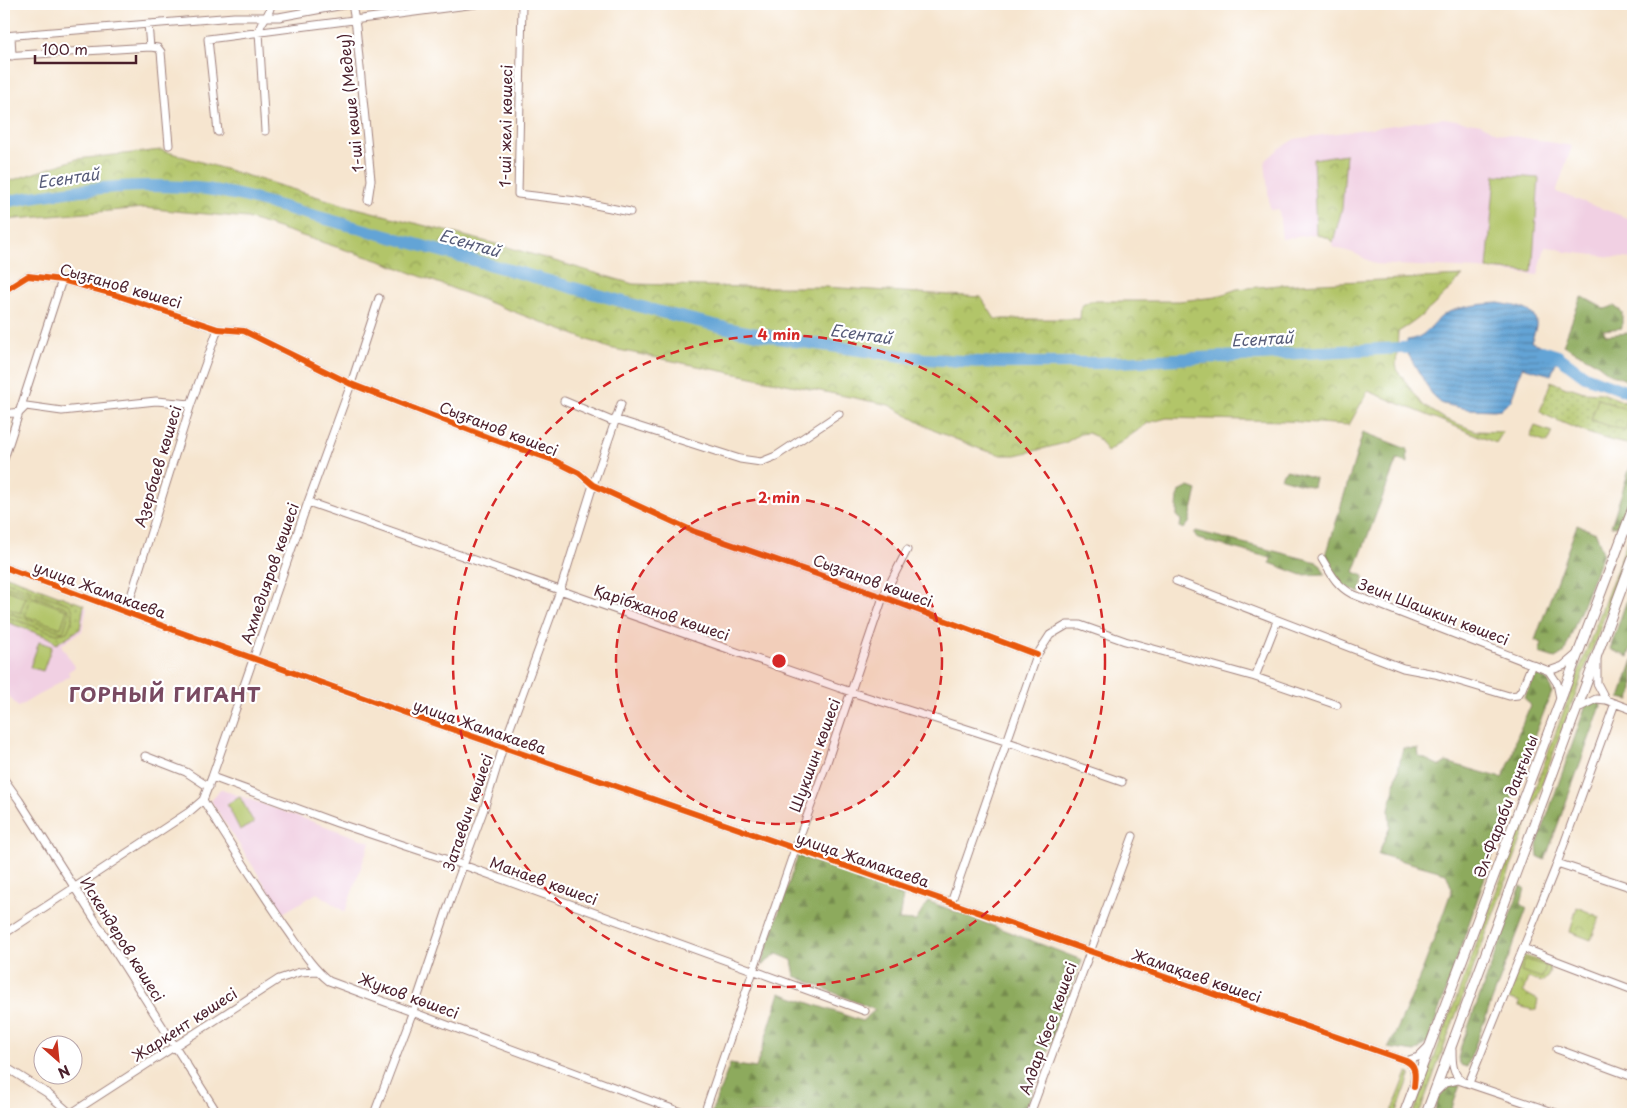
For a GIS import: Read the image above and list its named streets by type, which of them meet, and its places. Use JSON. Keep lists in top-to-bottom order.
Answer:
{
  "streets": {
    "main road": ["Әл-Фараби даңғылы"],
    "street": [
      "1-ші көше (Медеу)",
      "1-ші желі көшесі",
      "Сызғанов көшесі",
      "Азербаев көшесі",
      "Ахмедияров көшесі",
      "улица Жамакаева",
      "Зеин Шашкин көшесі",
      "Қарібжанов көшесі",
      "Шукшин көшесі",
      "Затаевич көшесі",
      "Манаев көшесі",
      "Искендеров көшесі",
      "Жамақаев көшесі",
      "Жуков көшесі",
      "Жаркент көшесі",
      "Алдар Көсе көшесі"
    ]
  },
  "crossings": [
    ["Сызғанов көшесі", "Азербаев көшесі"],
    ["Сызғанов көшесі", "Ахмедияров көшесі"],
    ["Сызғанов көшесі", "Шукшин көшесі"],
    ["Сызғанов көшесі", "Затаевич көшесі"],
    ["Азербаев көшесі", "улица Жамакаева"],
    ["Ахмедияров көшесі", "улица Жамакаева"],
    ["Ахмедияров көшесі", "Қарібжанов көшесі"],
    ["Ахмедияров көшесі", "Манаев көшесі"],
    ["Ахмедияров көшесі", "Искендеров көшесі"],
    ["Ахмедияров көшесі", "Жуков көшесі"],
    ["улица Жамакаева", "Шукшин көшесі"],
    ["улица Жамакаева", "Затаевич көшесі"],
    ["улица Жамакаева", "Жамақаев көшесі"],
    ["Қарібжанов көшесі", "Шукшин көшесі"],
    ["Қарібжанов көшесі", "Затаевич көшесі"],
    ["Шукшин көшесі", "Манаев көшесі"],
    ["Затаевич көшесі", "Манаев көшесі"],
    ["Затаевич көшесі", "Жуков көшесі"],
    ["Искендеров көшесі", "Жаркент көшесі"],
    ["Жамақаев көшесі", "Алдар Көсе көшесі"],
    ["Жуков көшесі", "Жаркент көшесі"]
  ],
  "districts": ["ГОРНЫЙ ГИГАНТ"],
  "water": ["Есентай"],
  "scale_bar": "100 m",
  "north": "bottom right",
  "rings": ["4 min", "2 min"]
}
